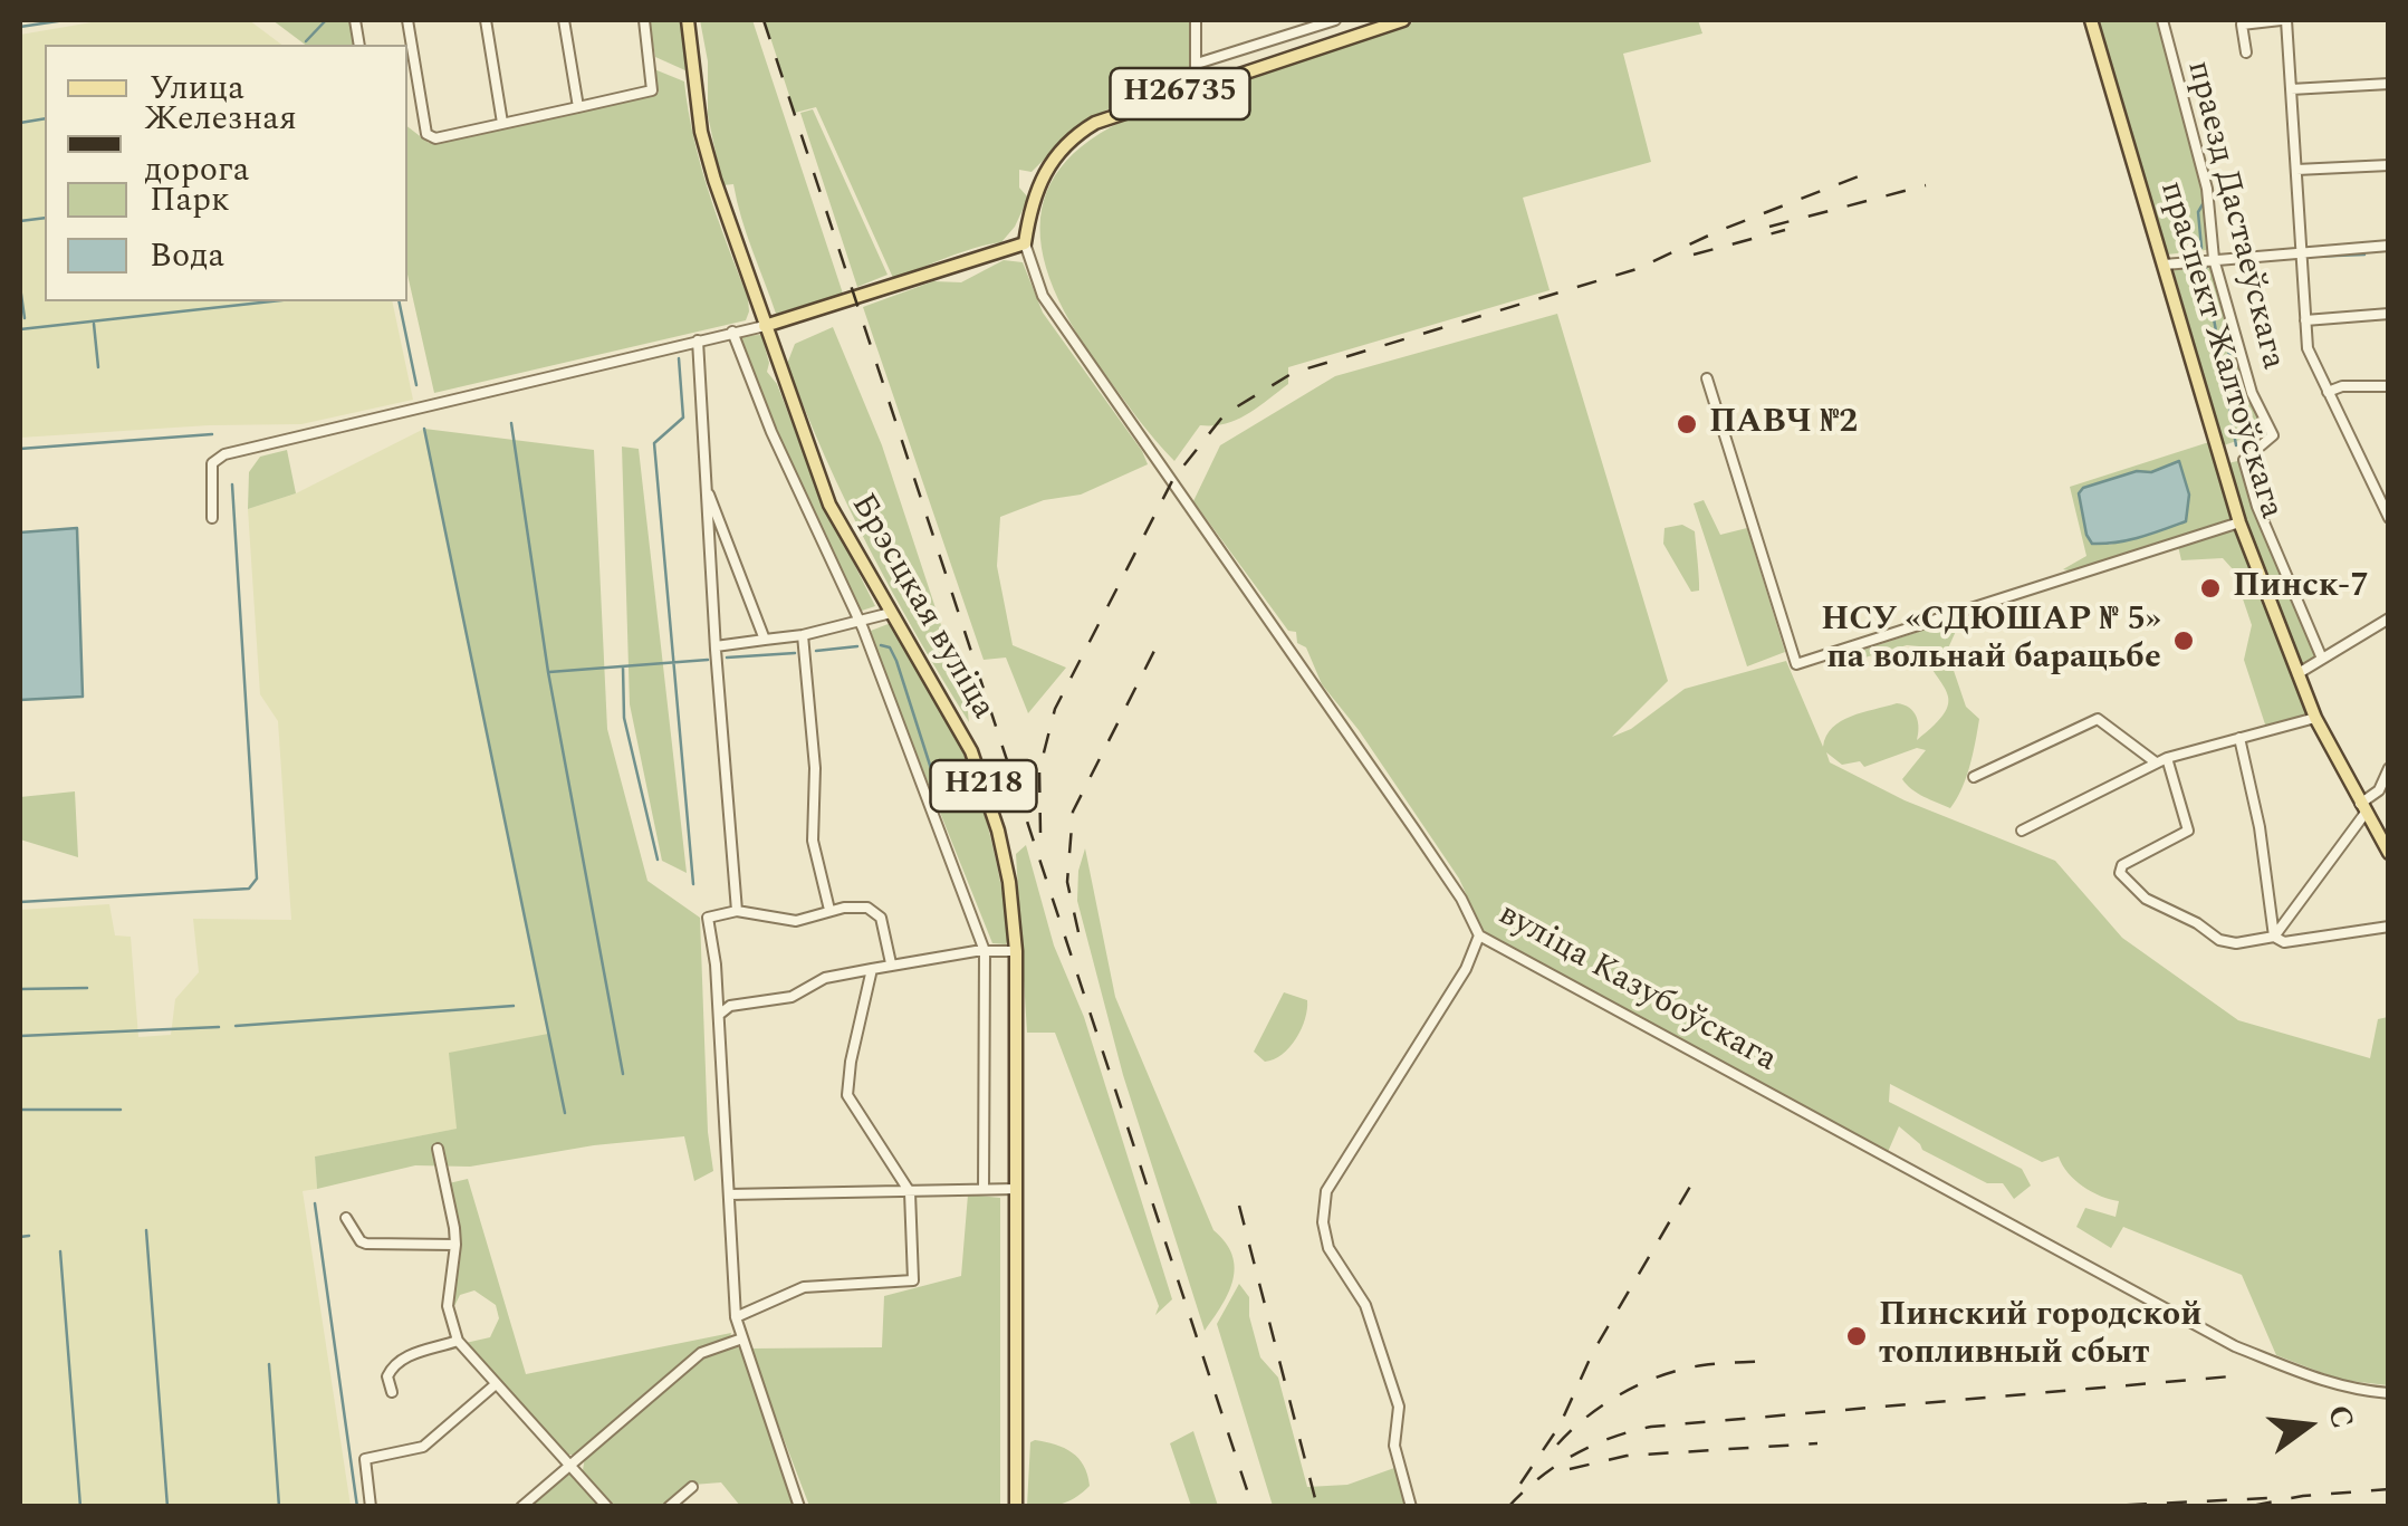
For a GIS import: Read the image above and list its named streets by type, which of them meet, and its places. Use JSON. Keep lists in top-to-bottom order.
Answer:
{
  "streets": {
    "main road": [
      "Н26735",
      "праспект Жалтоўскага",
      "Брэсцкая вуліца",
      "Н218"
    ],
    "street": ["праезд Дастаеўскага", "вуліца Казубоўскага"]
  },
  "crossings": [
    ["Н26735", "вуліца Казубоўскага"]
  ],
  "places": [
    "ПАВЧ №2",
    "Пинск-7",
    "НСУ «СДЮШАР № 5» па вольнай барацьбе",
    "Пинский городской топливный сбыт"
  ],
  "legend": [
    "Улица",
    "Железная дорога",
    "Парк",
    "Вода"
  ],
  "north": "right"
}
